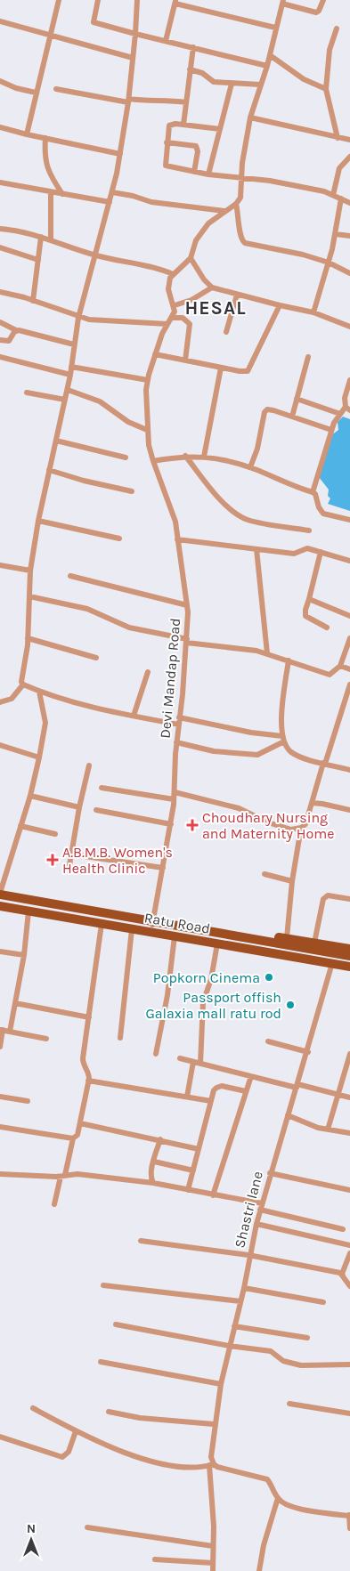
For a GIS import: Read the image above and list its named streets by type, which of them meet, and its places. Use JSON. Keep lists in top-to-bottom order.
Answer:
{
  "streets": {
    "main road": ["Ratu Road"],
    "street": ["Devi Mandap Road", "Shastri lane"]
  },
  "crossings": [
    ["Devi Mandap Road", "Ratu Road"],
    ["Ratu Road", "Shastri lane"]
  ],
  "districts": ["HESAL"],
  "places": {
    "health": ["Choudhary Nursing and Maternity Home", "A.B.M.B. Women's Health Clinic"],
    "other": ["Popkorn Cinema", "Passport offish Galaxia mall ratu rod"]
  },
  "north": "top"
}
